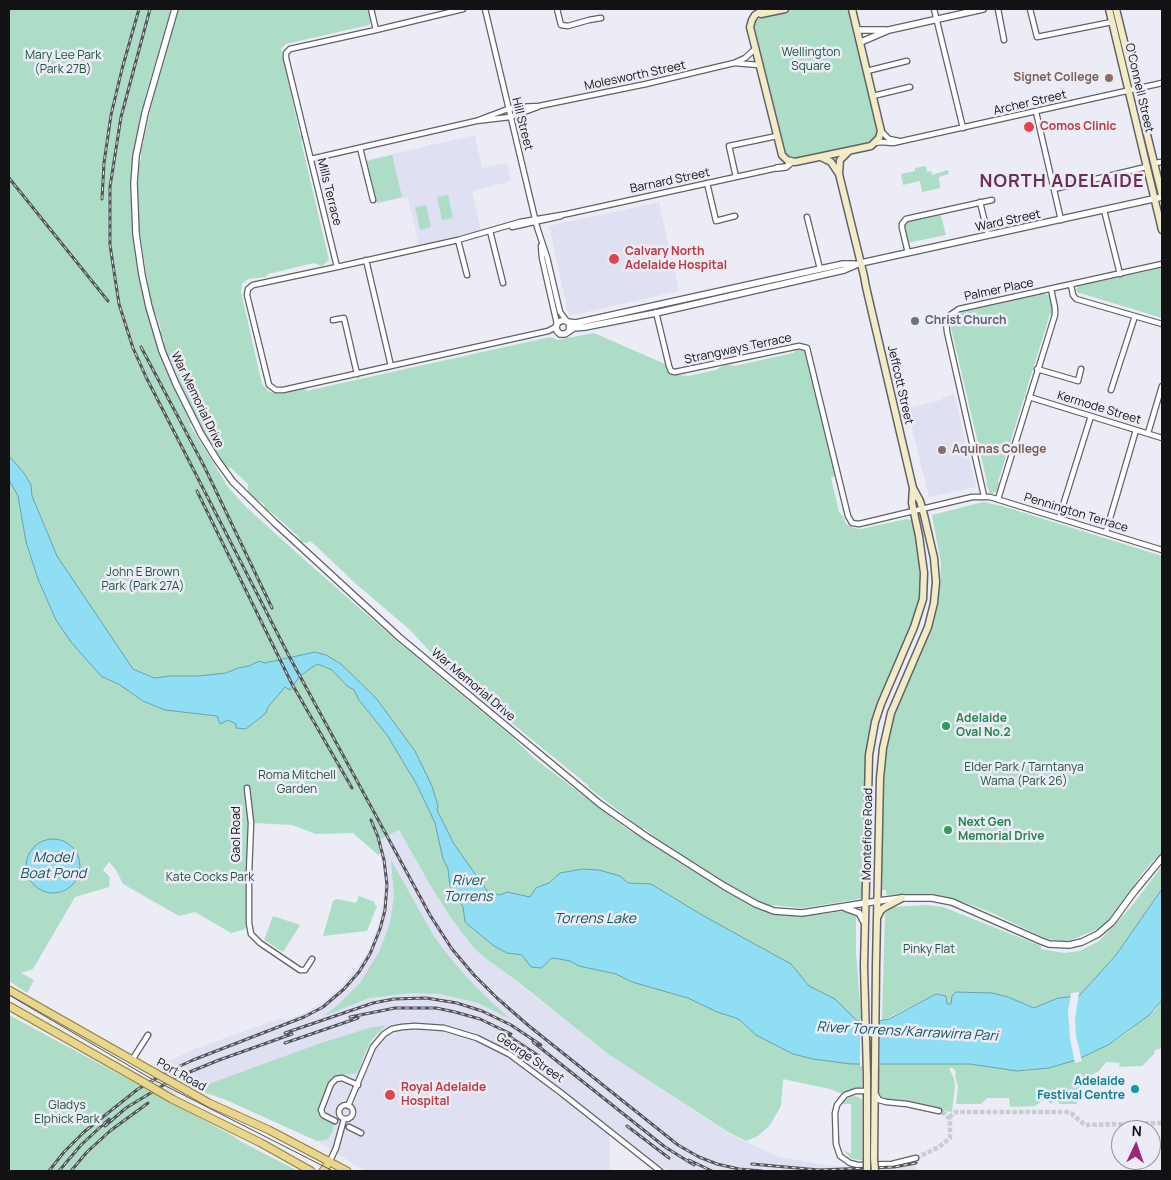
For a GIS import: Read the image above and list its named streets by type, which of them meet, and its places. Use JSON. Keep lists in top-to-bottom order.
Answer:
{
  "streets": {
    "main road": [
      "O'Connell Street",
      "Jeffcott Street",
      "Montefiore Road",
      "Port Road"
    ],
    "street": [
      "Molesworth Street",
      "Archer Street",
      "Hill Street",
      "Barnard Street",
      "Mills Terrace",
      "Ward Street",
      "Palmer Place",
      "Strangways Terrace",
      "War Memorial Drive",
      "Kermode Street",
      "Pennington Terrace",
      "Gaol Road",
      "George Street"
    ]
  },
  "crossings": [
    ["Molesworth Street", "Hill Street"],
    ["Molesworth Street", "Mills Terrace"],
    ["O'Connell Street", "Archer Street"],
    ["O'Connell Street", "Ward Street"],
    ["Hill Street", "Barnard Street"],
    ["Barnard Street", "Mills Terrace"],
    ["Ward Street", "Strangways Terrace"],
    ["Ward Street", "Jeffcott Street"],
    ["Palmer Place", "Kermode Street"],
    ["Palmer Place", "Pennington Terrace"],
    ["Strangways Terrace", "Jeffcott Street"],
    ["Strangways Terrace", "Montefiore Road"],
    ["Jeffcott Street", "Montefiore Road"],
    ["War Memorial Drive", "Montefiore Road"]
  ],
  "districts": ["NORTH ADELAIDE"],
  "water": [
    "Model Boat Pond",
    "River Torrens",
    "Torrens Lake",
    "River Torrens/Karrawirra Pari"
  ],
  "parks": [
    "Wellington Square",
    "Mary Lee Park (Park 27B)",
    "John E Brown Park (Park 27A)",
    "Elder Park / Tarntanya Wama (Park 26)",
    "Roma Mitchell Garden",
    "Kate Cocks Park",
    "Pinky Flat",
    "Gladys Elphick Park"
  ],
  "places": [
    "Signet College",
    "Comos Clinic",
    "Calvary North Adelaide Hospital",
    "Christ Church",
    "Aquinas College",
    "Adelaide Oval No.2",
    "Next Gen Memorial Drive",
    "Adelaide Festival Centre",
    "Royal Adelaide Hospital"
  ],
  "north": "top"
}
